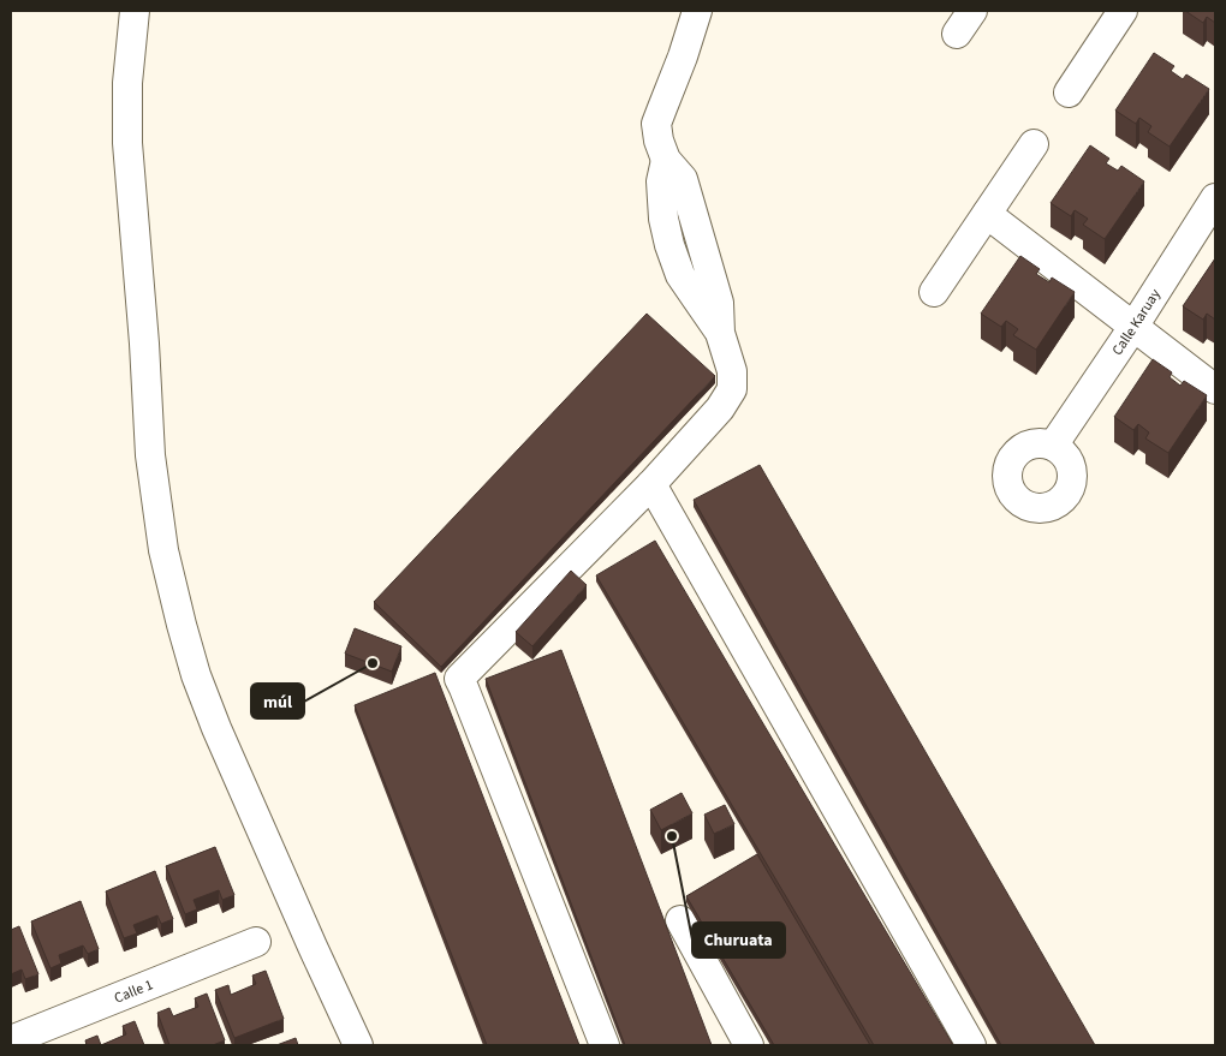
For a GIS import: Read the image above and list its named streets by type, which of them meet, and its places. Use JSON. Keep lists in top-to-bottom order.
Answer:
{
  "streets": {
    "street": ["Calle Karuay", "Calle 1"]
  },
  "places": ["múl", "Churuata"]
}
